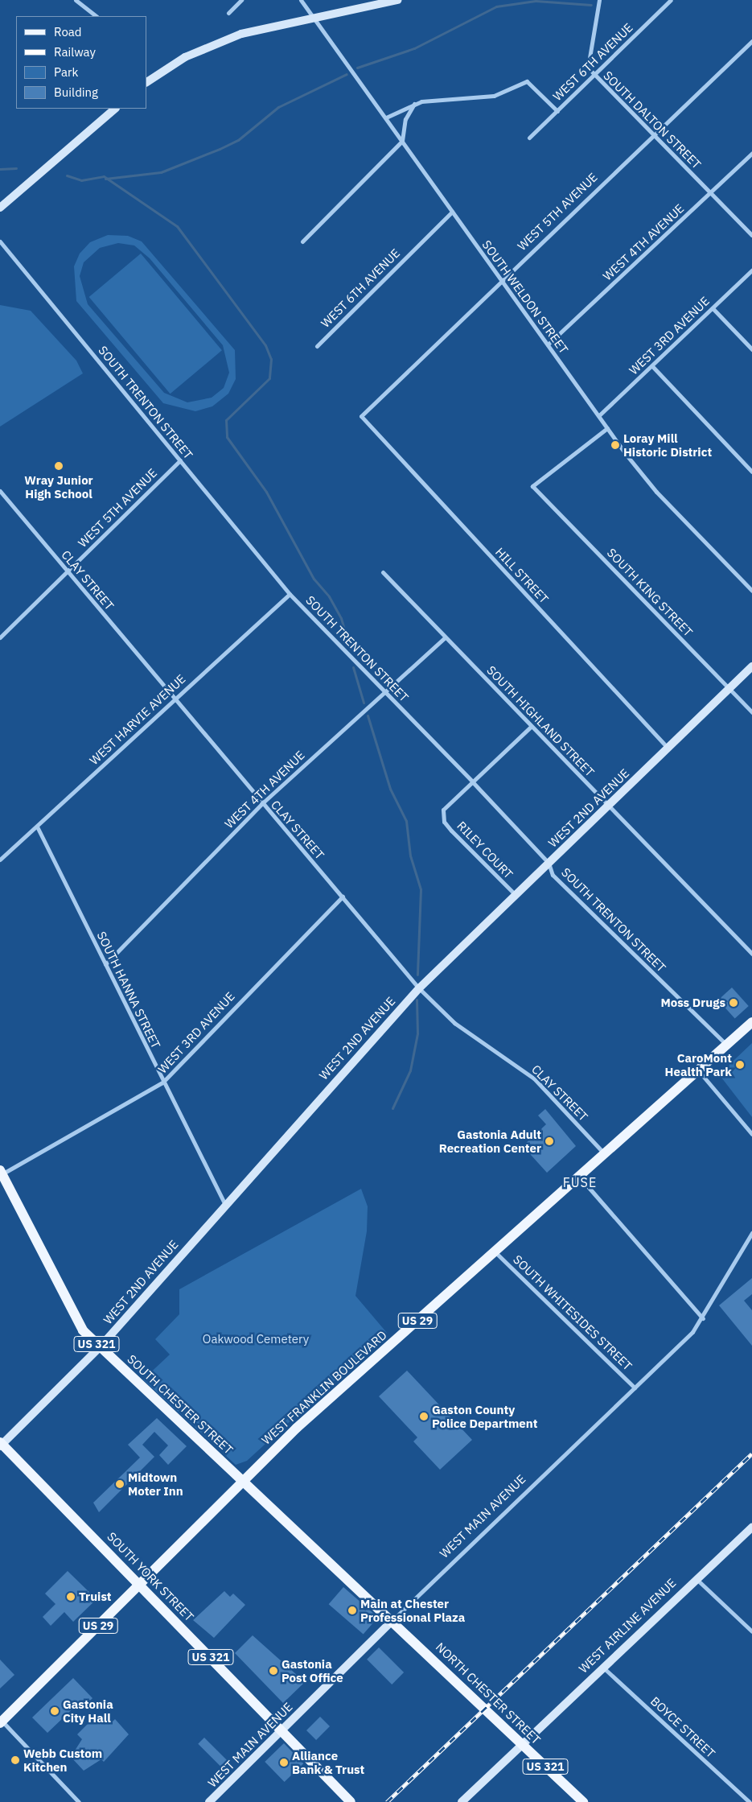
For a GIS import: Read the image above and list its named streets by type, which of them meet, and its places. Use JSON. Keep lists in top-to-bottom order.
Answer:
{
  "streets": {
    "main road": [
      "US 29",
      "US 321",
      "WEST FRANKLIN BOULEVARD",
      "SOUTH CHESTER STREET",
      "SOUTH YORK STREET",
      "NORTH CHESTER STREET"
    ],
    "street": [
      "WEST 6TH AVENUE",
      "SOUTH DALTON STREET",
      "WEST 5TH AVENUE",
      "WEST 4TH AVENUE",
      "SOUTH WELDON STREET",
      "WEST 3RD AVENUE",
      "SOUTH TRENTON STREET",
      "HILL STREET",
      "CLAY STREET",
      "SOUTH KING STREET",
      "WEST HARVIE AVENUE",
      "SOUTH HIGHLAND STREET",
      "WEST 2ND AVENUE",
      "RILEY COURT",
      "SOUTH HANNA STREET",
      "SOUTH WHITESIDES STREET",
      "WEST MAIN AVENUE",
      "WEST AIRLINE AVENUE",
      "BOYCE STREET"
    ]
  },
  "crossings": [
    ["WEST 6TH AVENUE", "SOUTH DALTON STREET"],
    ["WEST 6TH AVENUE", "SOUTH WELDON STREET"],
    ["SOUTH DALTON STREET", "WEST 5TH AVENUE"],
    ["SOUTH DALTON STREET", "WEST 4TH AVENUE"],
    ["WEST 5TH AVENUE", "SOUTH WELDON STREET"],
    ["WEST 5TH AVENUE", "SOUTH TRENTON STREET"],
    ["WEST 5TH AVENUE", "HILL STREET"],
    ["WEST 5TH AVENUE", "CLAY STREET"],
    ["WEST 4TH AVENUE", "SOUTH WELDON STREET"],
    ["WEST 4TH AVENUE", "SOUTH TRENTON STREET"],
    ["WEST 4TH AVENUE", "CLAY STREET"],
    ["WEST 4TH AVENUE", "SOUTH HIGHLAND STREET"],
    ["WEST 4TH AVENUE", "SOUTH HANNA STREET"],
    ["SOUTH WELDON STREET", "WEST 3RD AVENUE"],
    ["SOUTH WELDON STREET", "SOUTH KING STREET"],
    ["WEST 3RD AVENUE", "CLAY STREET"],
    ["WEST 3RD AVENUE", "SOUTH HANNA STREET"],
    ["WEST 3RD AVENUE", "SOUTH CHESTER STREET"],
    ["SOUTH TRENTON STREET", "WEST HARVIE AVENUE"],
    ["SOUTH TRENTON STREET", "WEST 2ND AVENUE"],
    ["SOUTH TRENTON STREET", "RILEY COURT"],
    ["SOUTH TRENTON STREET", "WEST FRANKLIN BOULEVARD"],
    ["HILL STREET", "WEST 2ND AVENUE"],
    ["CLAY STREET", "WEST HARVIE AVENUE"],
    ["CLAY STREET", "WEST 2ND AVENUE"],
    ["CLAY STREET", "WEST FRANKLIN BOULEVARD"],
    ["SOUTH KING STREET", "WEST 2ND AVENUE"],
    ["WEST HARVIE AVENUE", "SOUTH HANNA STREET"],
    ["SOUTH HIGHLAND STREET", "WEST 2ND AVENUE"],
    ["WEST 2ND AVENUE", "RILEY COURT"],
    ["WEST 2ND AVENUE", "SOUTH HANNA STREET"],
    ["WEST 2ND AVENUE", "SOUTH CHESTER STREET"],
    ["WEST 2ND AVENUE", "SOUTH YORK STREET"],
    ["SOUTH WHITESIDES STREET", "WEST FRANKLIN BOULEVARD"],
    ["SOUTH WHITESIDES STREET", "WEST MAIN AVENUE"],
    ["US 321", "WEST MAIN AVENUE"],
    ["US 321", "SOUTH YORK STREET"],
    ["WEST FRANKLIN BOULEVARD", "SOUTH CHESTER STREET"],
    ["WEST FRANKLIN BOULEVARD", "SOUTH YORK STREET"],
    ["SOUTH CHESTER STREET", "WEST MAIN AVENUE"],
    ["SOUTH CHESTER STREET", "NORTH CHESTER STREET"],
    ["WEST MAIN AVENUE", "SOUTH YORK STREET"],
    ["WEST MAIN AVENUE", "NORTH CHESTER STREET"],
    ["WEST AIRLINE AVENUE", "NORTH CHESTER STREET"],
    ["WEST AIRLINE AVENUE", "BOYCE STREET"]
  ],
  "districts": ["FUSE"],
  "parks": ["Oakwood Cemetery"],
  "places": [
    "Loray Mill Historic District",
    "Wray Junior High School",
    "Moss Drugs",
    "CaroMont Health Park",
    "Gastonia Adult Recreation Center",
    "Gaston County Police Department",
    "Midtown Moter Inn",
    "Truist",
    "Main at Chester Professional Plaza",
    "Gastonia Post Office",
    "Gastonia City Hall",
    "Webb Custom Kitchen",
    "Alliance Bank & Trust"
  ],
  "legend": [
    "Road",
    "Railway",
    "Park",
    "Building"
  ]
}
